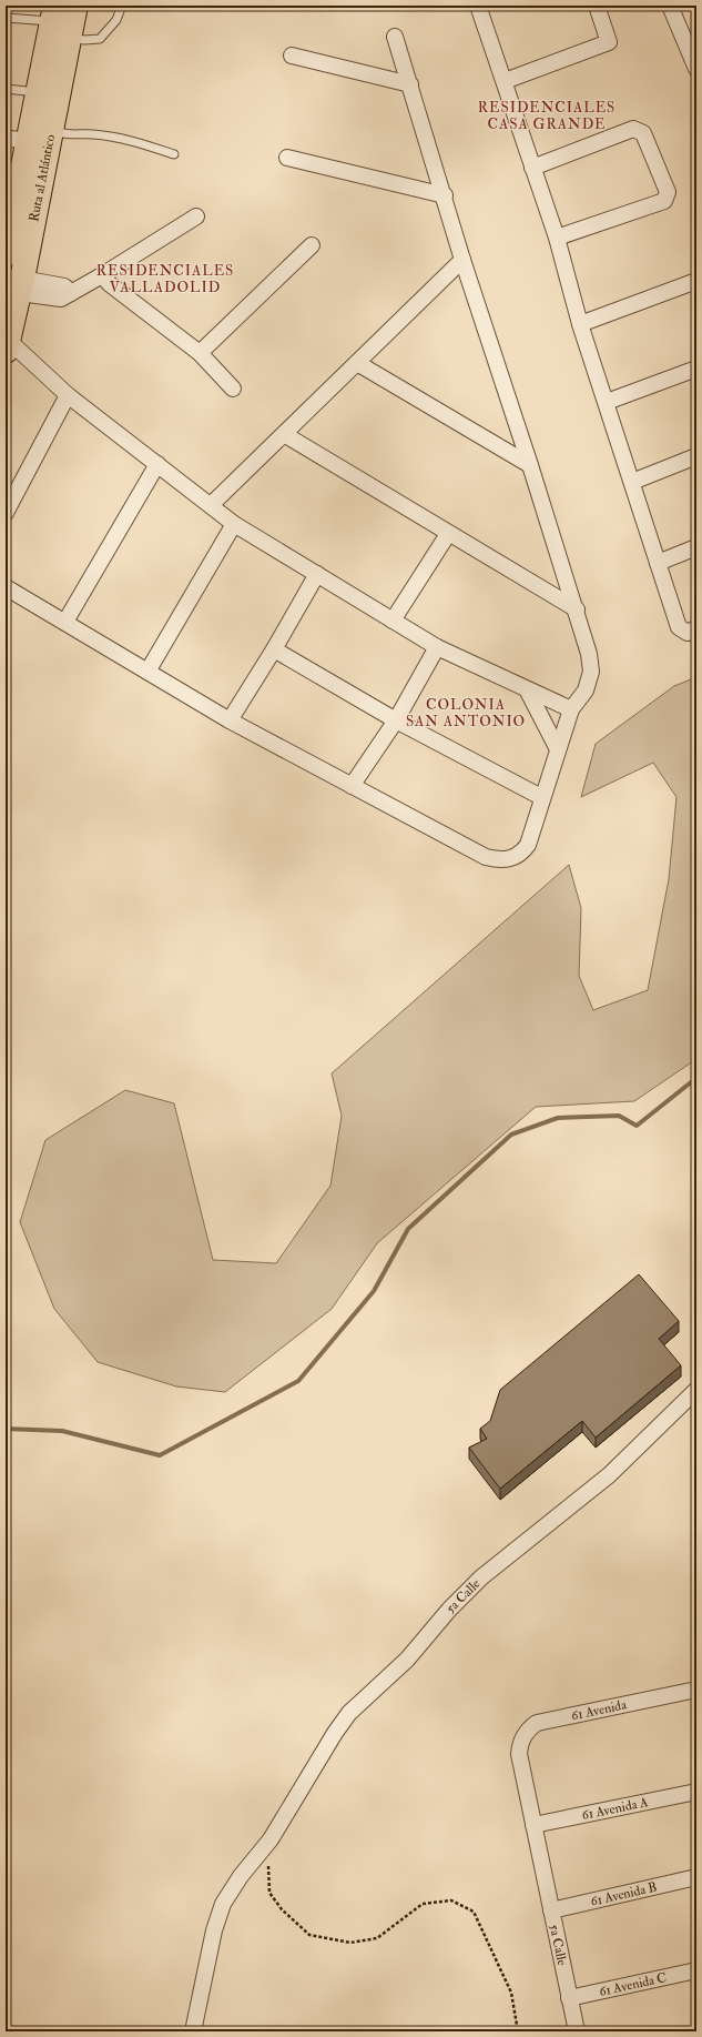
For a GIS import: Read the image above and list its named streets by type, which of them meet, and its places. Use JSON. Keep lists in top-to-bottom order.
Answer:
{
  "streets": {
    "highway": ["Ruta al Atlántico"],
    "street": [
      "5a Calle",
      "61 Avenida",
      "61 Avenida A",
      "61 Avenida B",
      "61 Avenida C"
    ]
  },
  "crossings": [
    ["5a Calle", "61 Avenida"],
    ["5a Calle", "61 Avenida A"],
    ["5a Calle", "61 Avenida B"],
    ["5a Calle", "61 Avenida C"]
  ],
  "districts": ["RESIDENCIALES CASA GRANDE", "RESIDENCIALES VALLADOLID", "COLONIA SAN ANTONIO"]
}
